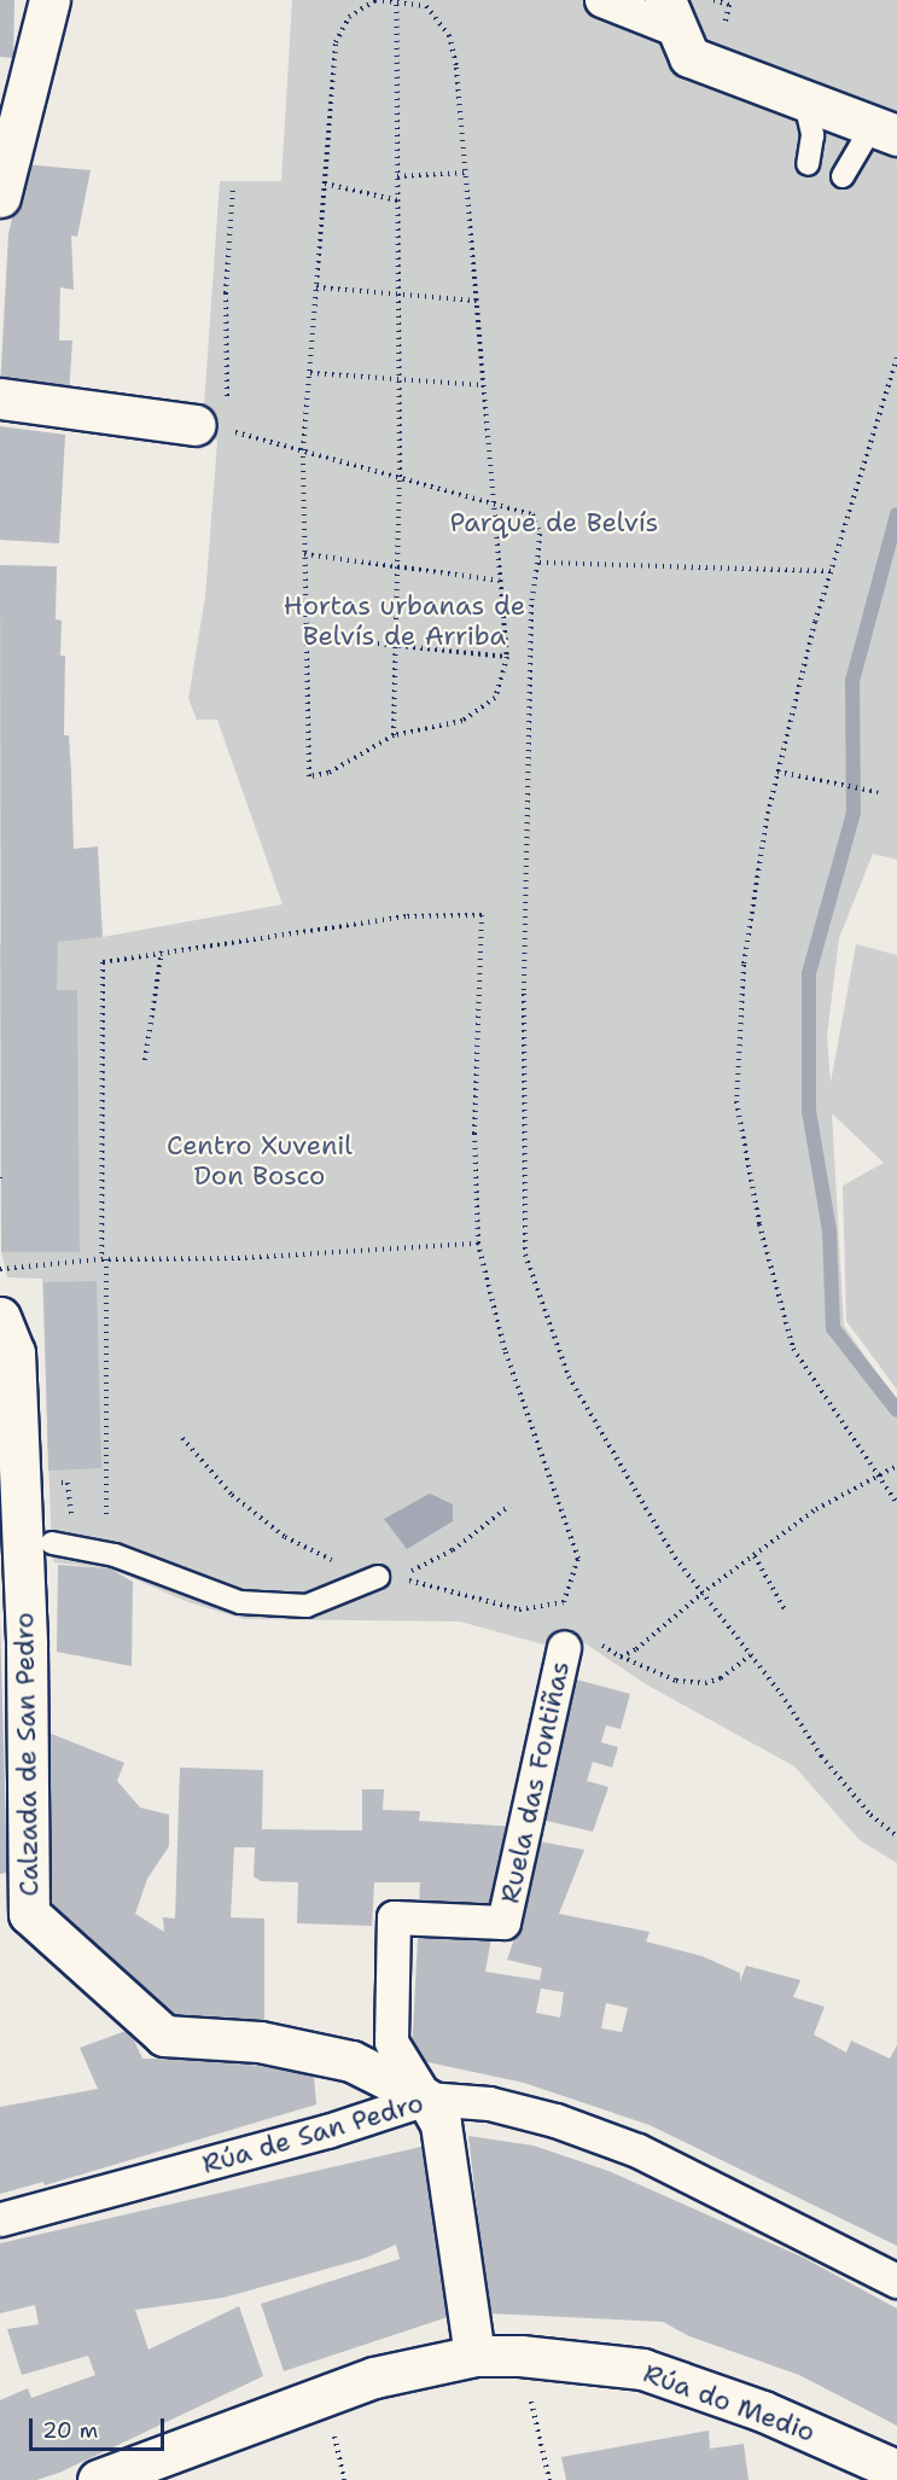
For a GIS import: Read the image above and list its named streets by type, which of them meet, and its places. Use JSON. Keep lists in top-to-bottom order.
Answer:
{
  "streets": {
    "street": [
      "Calzada de San Pedro",
      "Ruela das Fontiñas",
      "Rúa de San Pedro",
      "Rúa do Medio"
    ]
  },
  "crossings": [
    ["Calzada de San Pedro", "Ruela das Fontiñas"],
    ["Calzada de San Pedro", "Rúa de San Pedro"],
    ["Ruela das Fontiñas", "Rúa de San Pedro"]
  ],
  "parks": ["Parque de Belvís", "Hortas urbanas de Belvís de Arriba", "Centro Xuvenil Don Bosco"],
  "scale_bar": "20 m"
}
